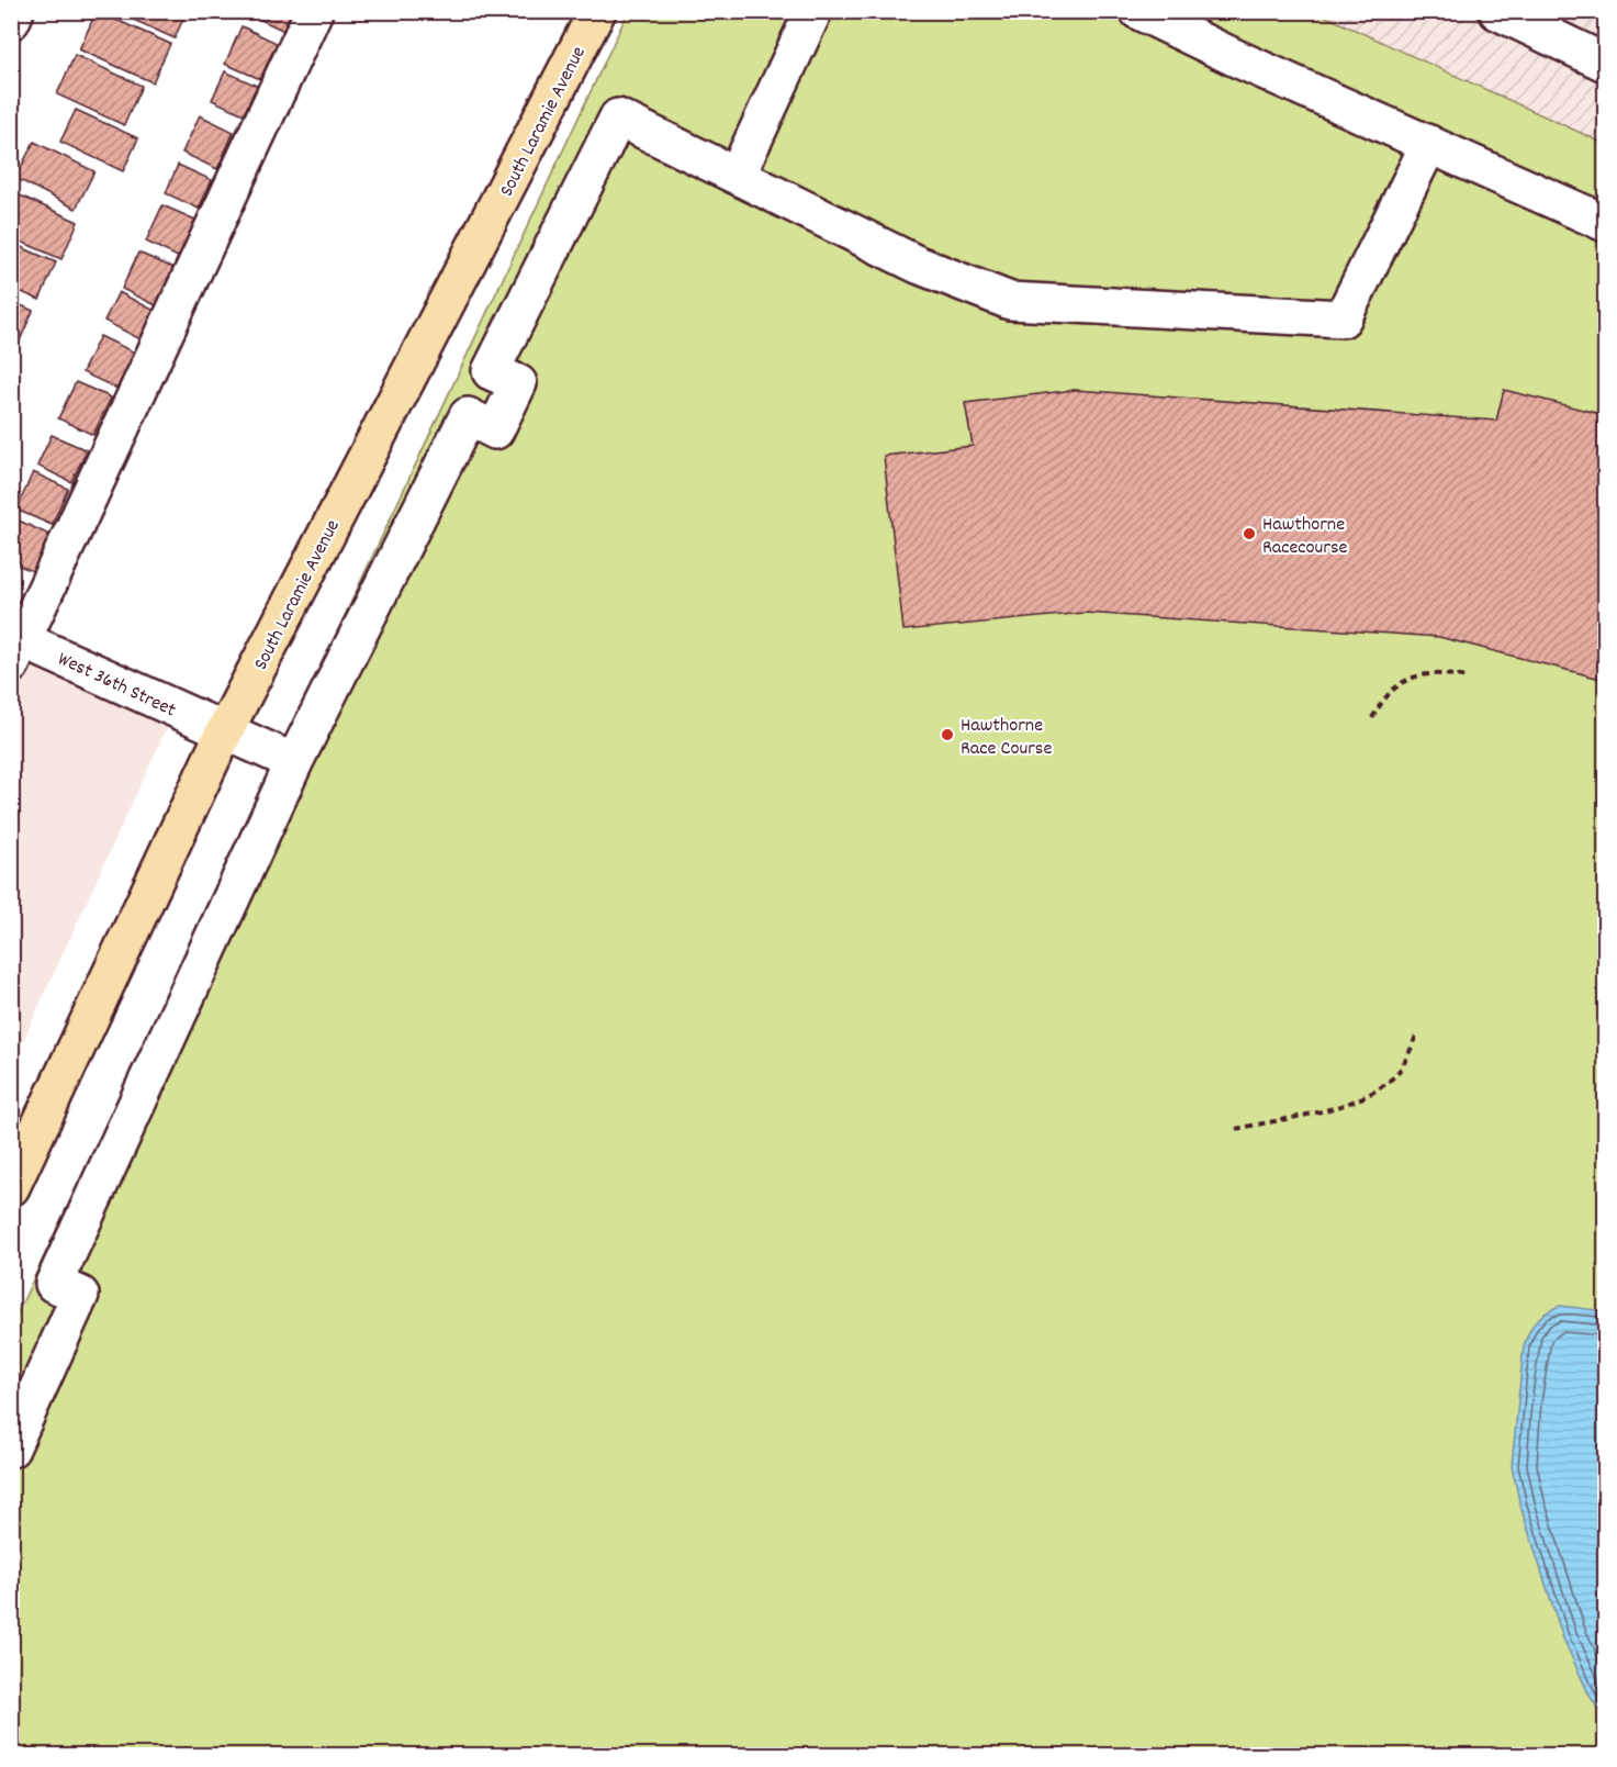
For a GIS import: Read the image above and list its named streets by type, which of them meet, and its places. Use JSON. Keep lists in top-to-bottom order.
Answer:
{
  "streets": {
    "main road": ["South Laramie Avenue"],
    "street": ["West 36th Street"]
  },
  "crossings": [
    ["South Laramie Avenue", "West 36th Street"]
  ],
  "places": ["Hawthorne Racecourse", "Hawthorne Race Course"]
}
